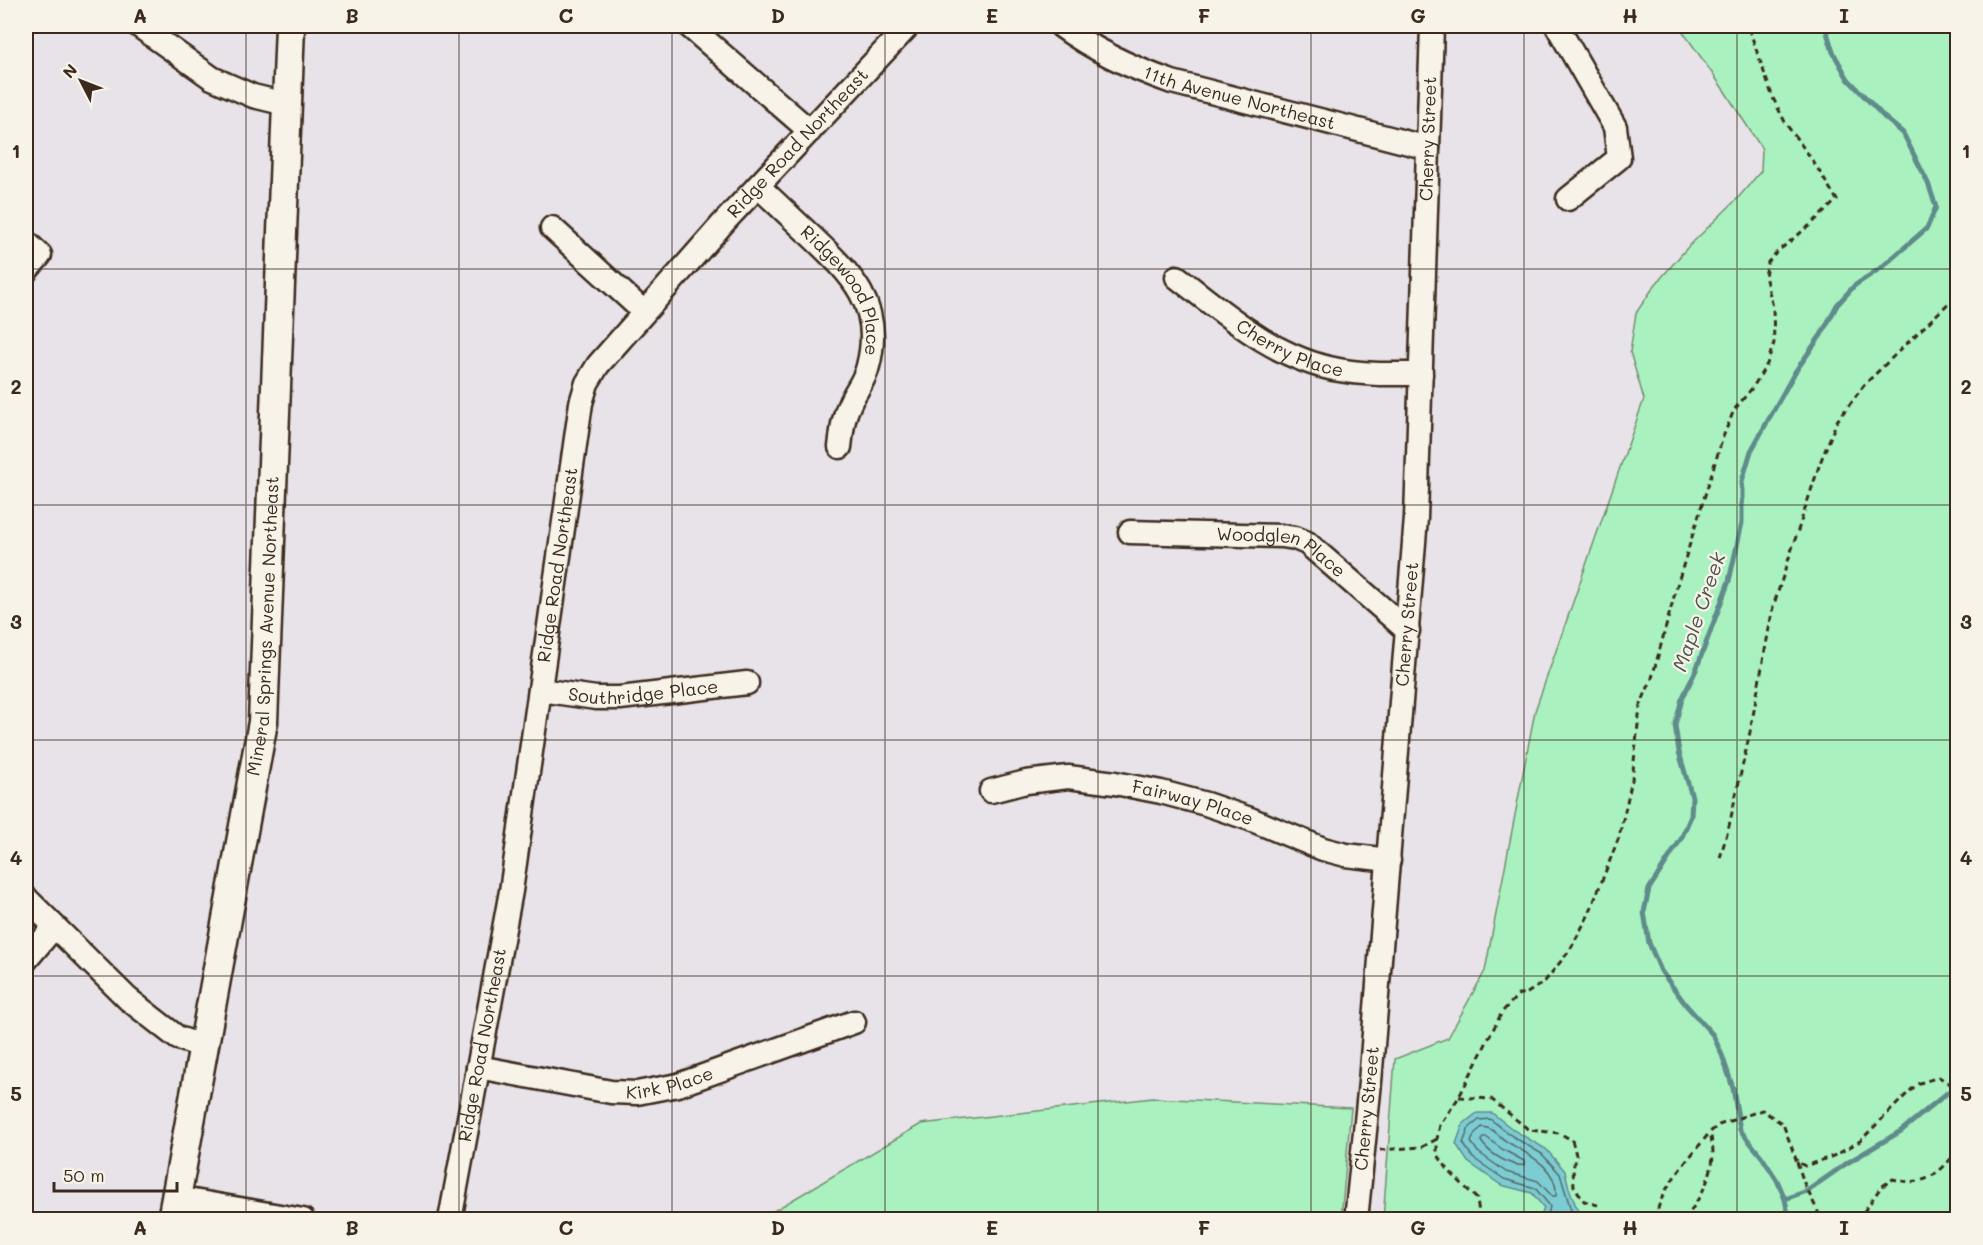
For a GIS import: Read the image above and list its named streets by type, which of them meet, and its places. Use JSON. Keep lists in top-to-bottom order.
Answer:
{
  "streets": {
    "main road": ["Mineral Springs Avenue Northeast"],
    "street": [
      "11th Avenue Northeast",
      "Cherry Street",
      "Ridge Road Northeast",
      "Ridgewood Place",
      "Cherry Place",
      "Woodglen Place",
      "Southridge Place",
      "Fairway Place",
      "Kirk Place"
    ]
  },
  "crossings": [
    ["11th Avenue Northeast", "Cherry Street"],
    ["Cherry Street", "Cherry Place"],
    ["Cherry Street", "Woodglen Place"],
    ["Cherry Street", "Fairway Place"],
    ["Ridge Road Northeast", "Ridgewood Place"],
    ["Ridge Road Northeast", "Southridge Place"],
    ["Ridge Road Northeast", "Kirk Place"]
  ],
  "water": ["Maple Creek"],
  "scale_bar": "50 m",
  "north": "top left",
  "grid": {
    "columns": [
      "A",
      "B",
      "C",
      "D",
      "E",
      "F",
      "G",
      "H",
      "I"
    ],
    "rows": [
      "1",
      "2",
      "3",
      "4",
      "5"
    ]
  }
}
